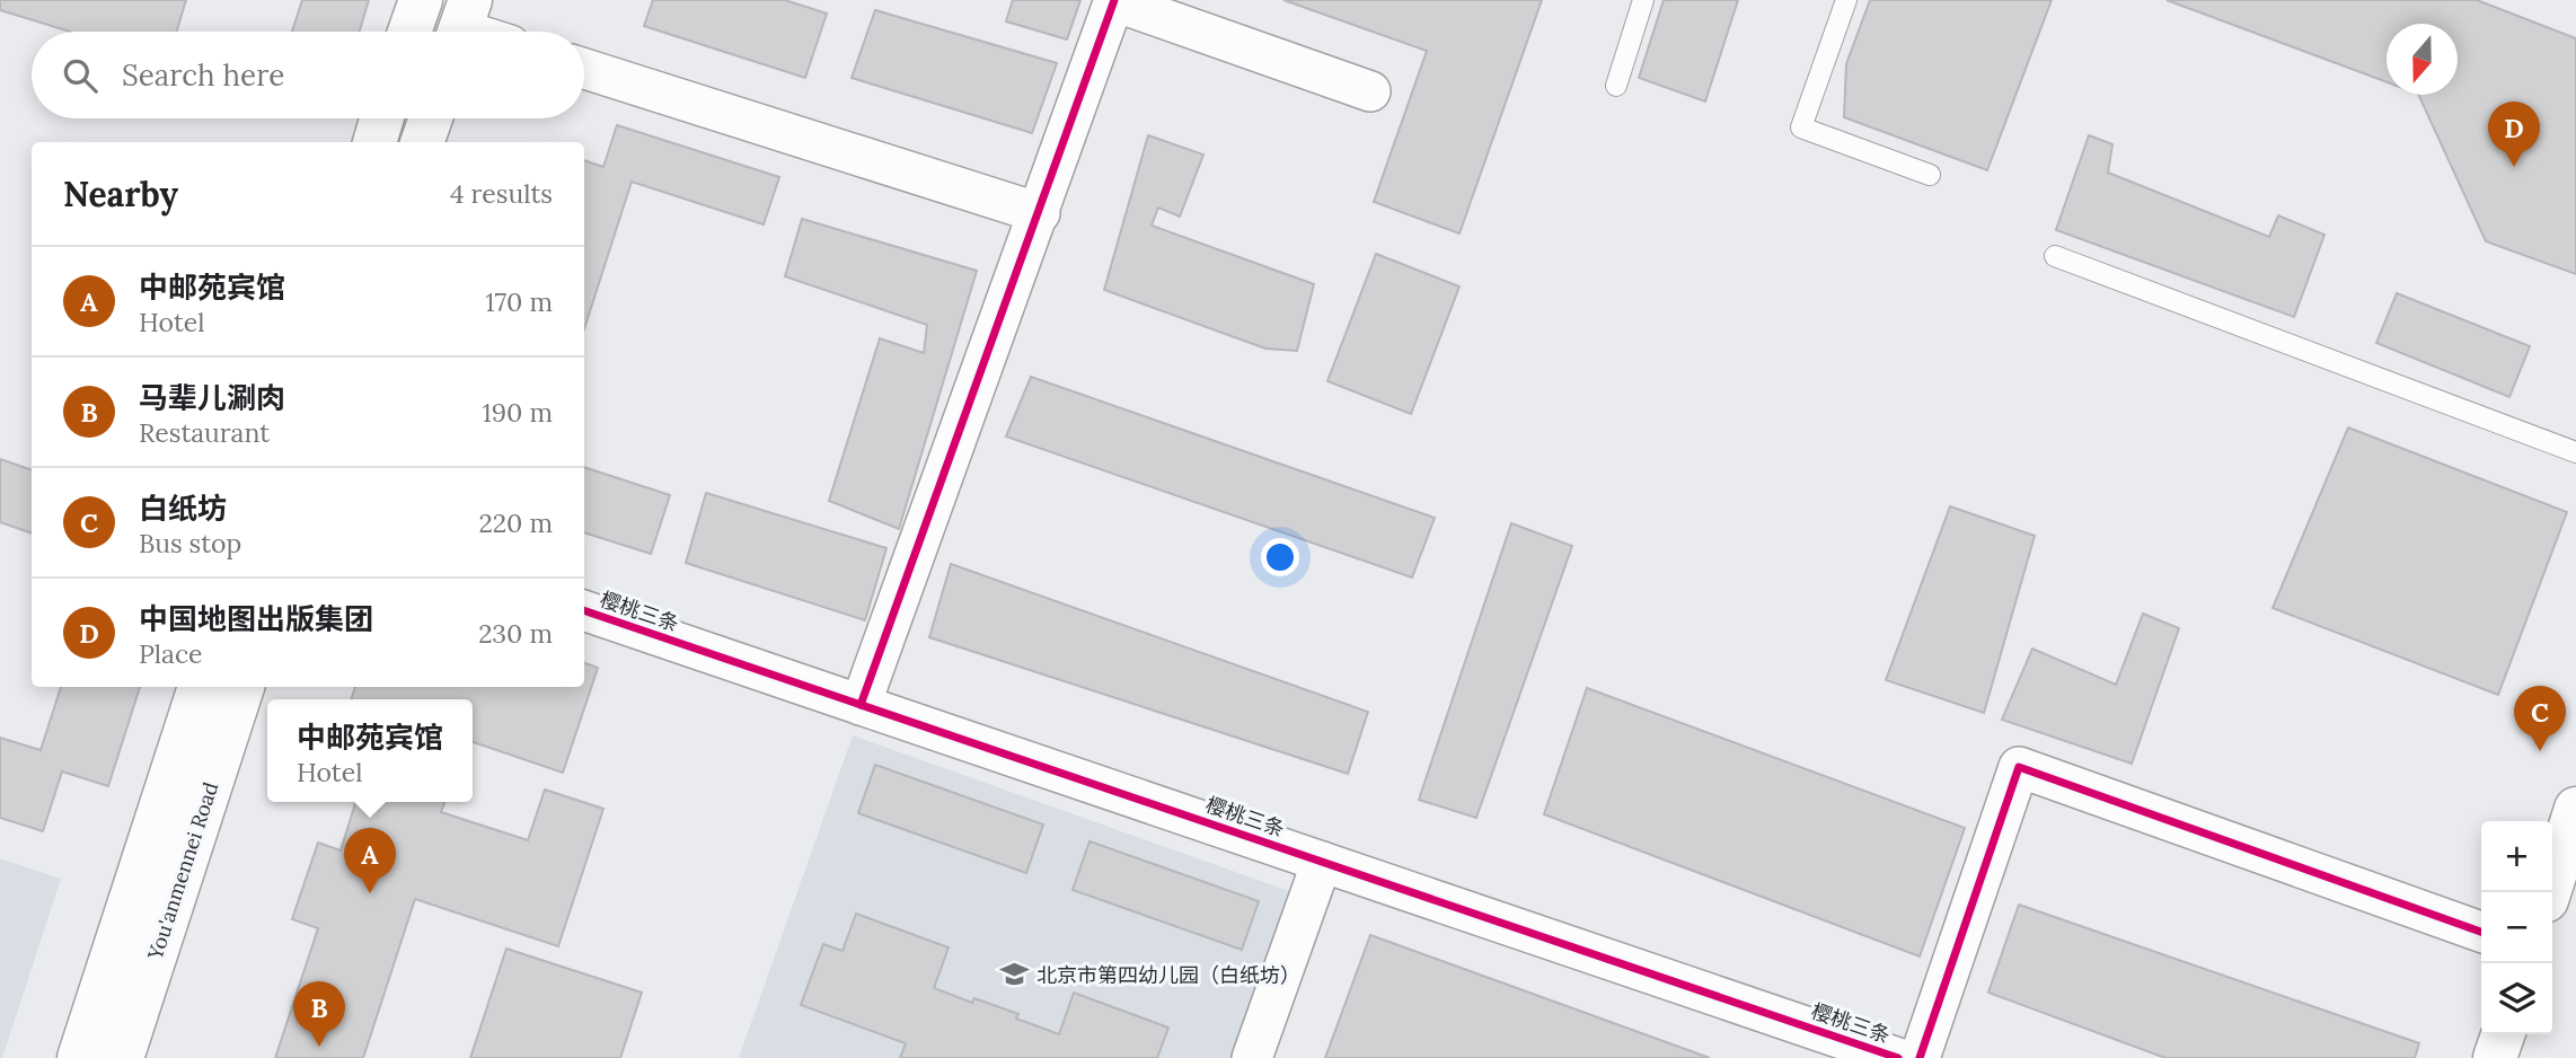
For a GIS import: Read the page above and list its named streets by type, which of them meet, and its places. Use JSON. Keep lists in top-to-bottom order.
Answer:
{
  "streets": {
    "main road": ["You'anmennei Road"],
    "street": ["樱桃三条"]
  },
  "places": {
    "school or university": ["北京市第四幼儿园（白纸坊）"]
  },
  "north": "bottom",
  "page": {
    "search": "Search here",
    "pins": [
      "D",
      "C",
      "A",
      "B"
    ],
    "heading": ["Nearby", "4 results"],
    "list": [
      {
        "mark": "A",
        "name": "中邮苑宾馆",
        "note": "Hotel",
        "value": "170 m"
      },
      {
        "mark": "B",
        "name": "马辈儿涮肉",
        "note": "Restaurant",
        "value": "190 m"
      },
      {
        "mark": "C",
        "name": "白纸坊",
        "note": "Bus stop",
        "value": "220 m"
      },
      {
        "mark": "D",
        "name": "中国地图出版集团",
        "note": "Place",
        "value": "230 m"
      }
    ],
    "popup": ["中邮苑宾馆", "Hotel"],
    "map_buttons": ["+", "−"]
  }
}
